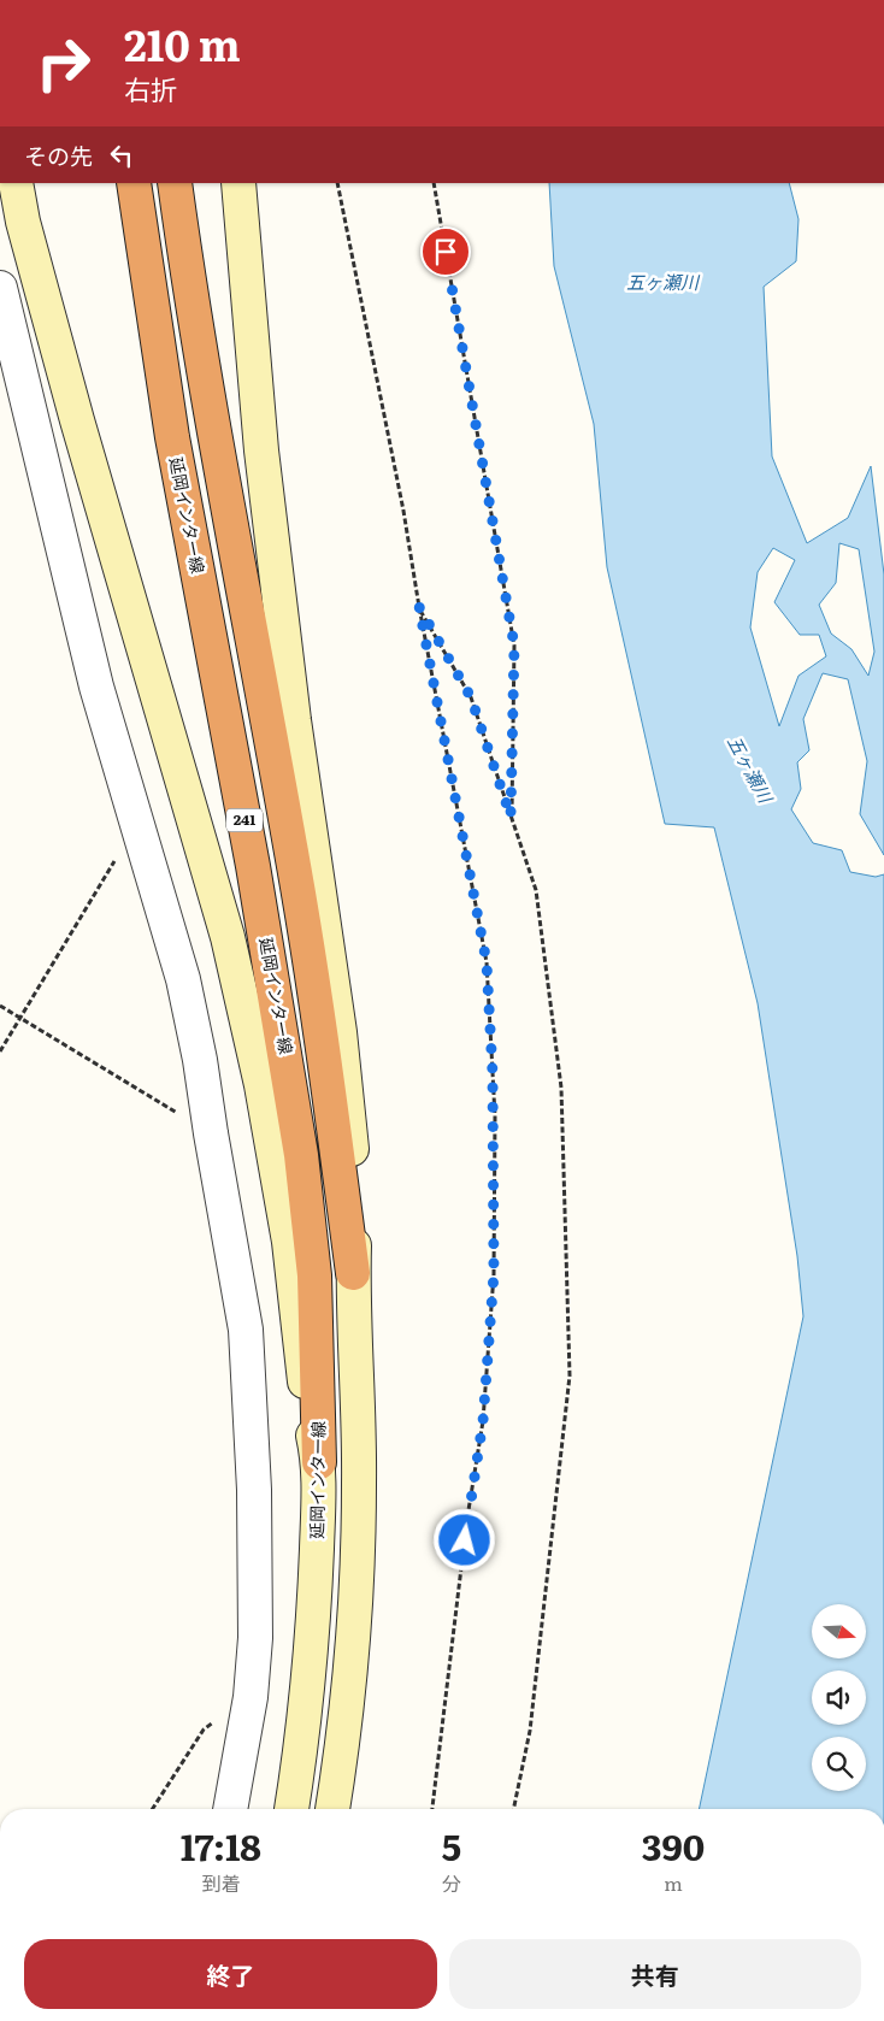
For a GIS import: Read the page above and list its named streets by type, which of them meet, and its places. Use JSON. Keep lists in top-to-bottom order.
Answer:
{
  "streets": {
    "highway": ["延岡インター線", "241"]
  },
  "crossings": [
    ["延岡インター線", "241"]
  ],
  "water": ["五ヶ瀬川"],
  "north": "right",
  "page": {
    "turn": ["210 m", "右折"],
    "then": "その先",
    "eta": [
      "17:18",
      "到着",
      "5",
      "分",
      "390",
      "m"
    ],
    "buttons": ["終了", "共有"]
  }
}
